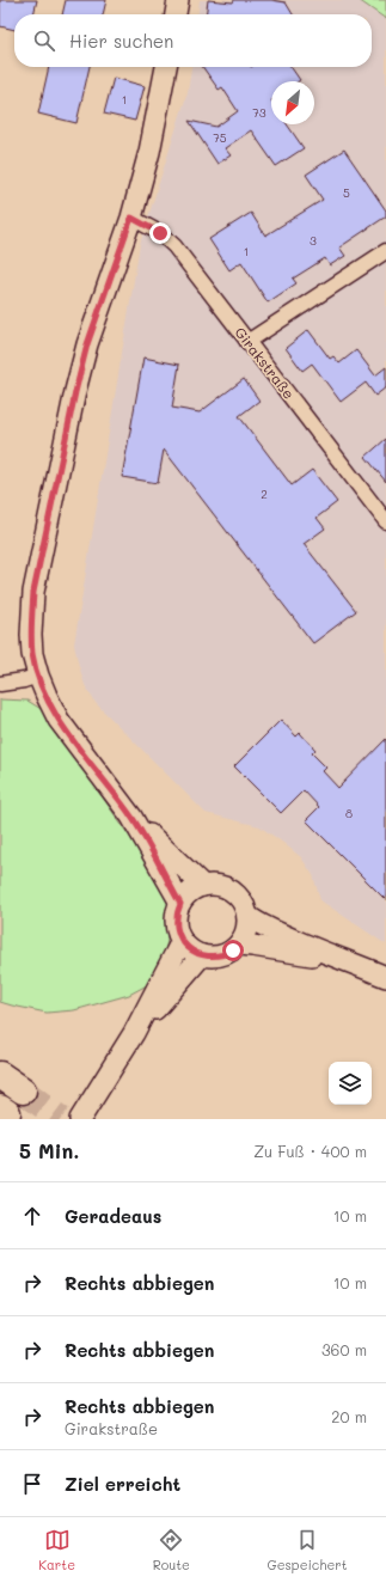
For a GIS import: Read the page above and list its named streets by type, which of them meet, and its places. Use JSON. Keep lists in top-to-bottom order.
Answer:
{
  "streets": {
    "street": ["Girakstraße"]
  },
  "house_numbers": [
    "1",
    "73",
    "75",
    "5",
    "3",
    "1",
    "2",
    "8"
  ],
  "north": "bottom left",
  "page": {
    "search": "Hier suchen",
    "heading": ["5 Min.", "Zu Fuß · 400 m"],
    "list": [
      ["Geradeaus", "10 m"],
      ["Rechts abbiegen", "10 m"],
      ["Rechts abbiegen", "360 m"],
      ["Rechts abbiegen", "Girakstraße", "20 m"],
      "Ziel erreicht"
    ],
    "nav": ["Karte", "Route", "Gespeichert"]
  }
}
